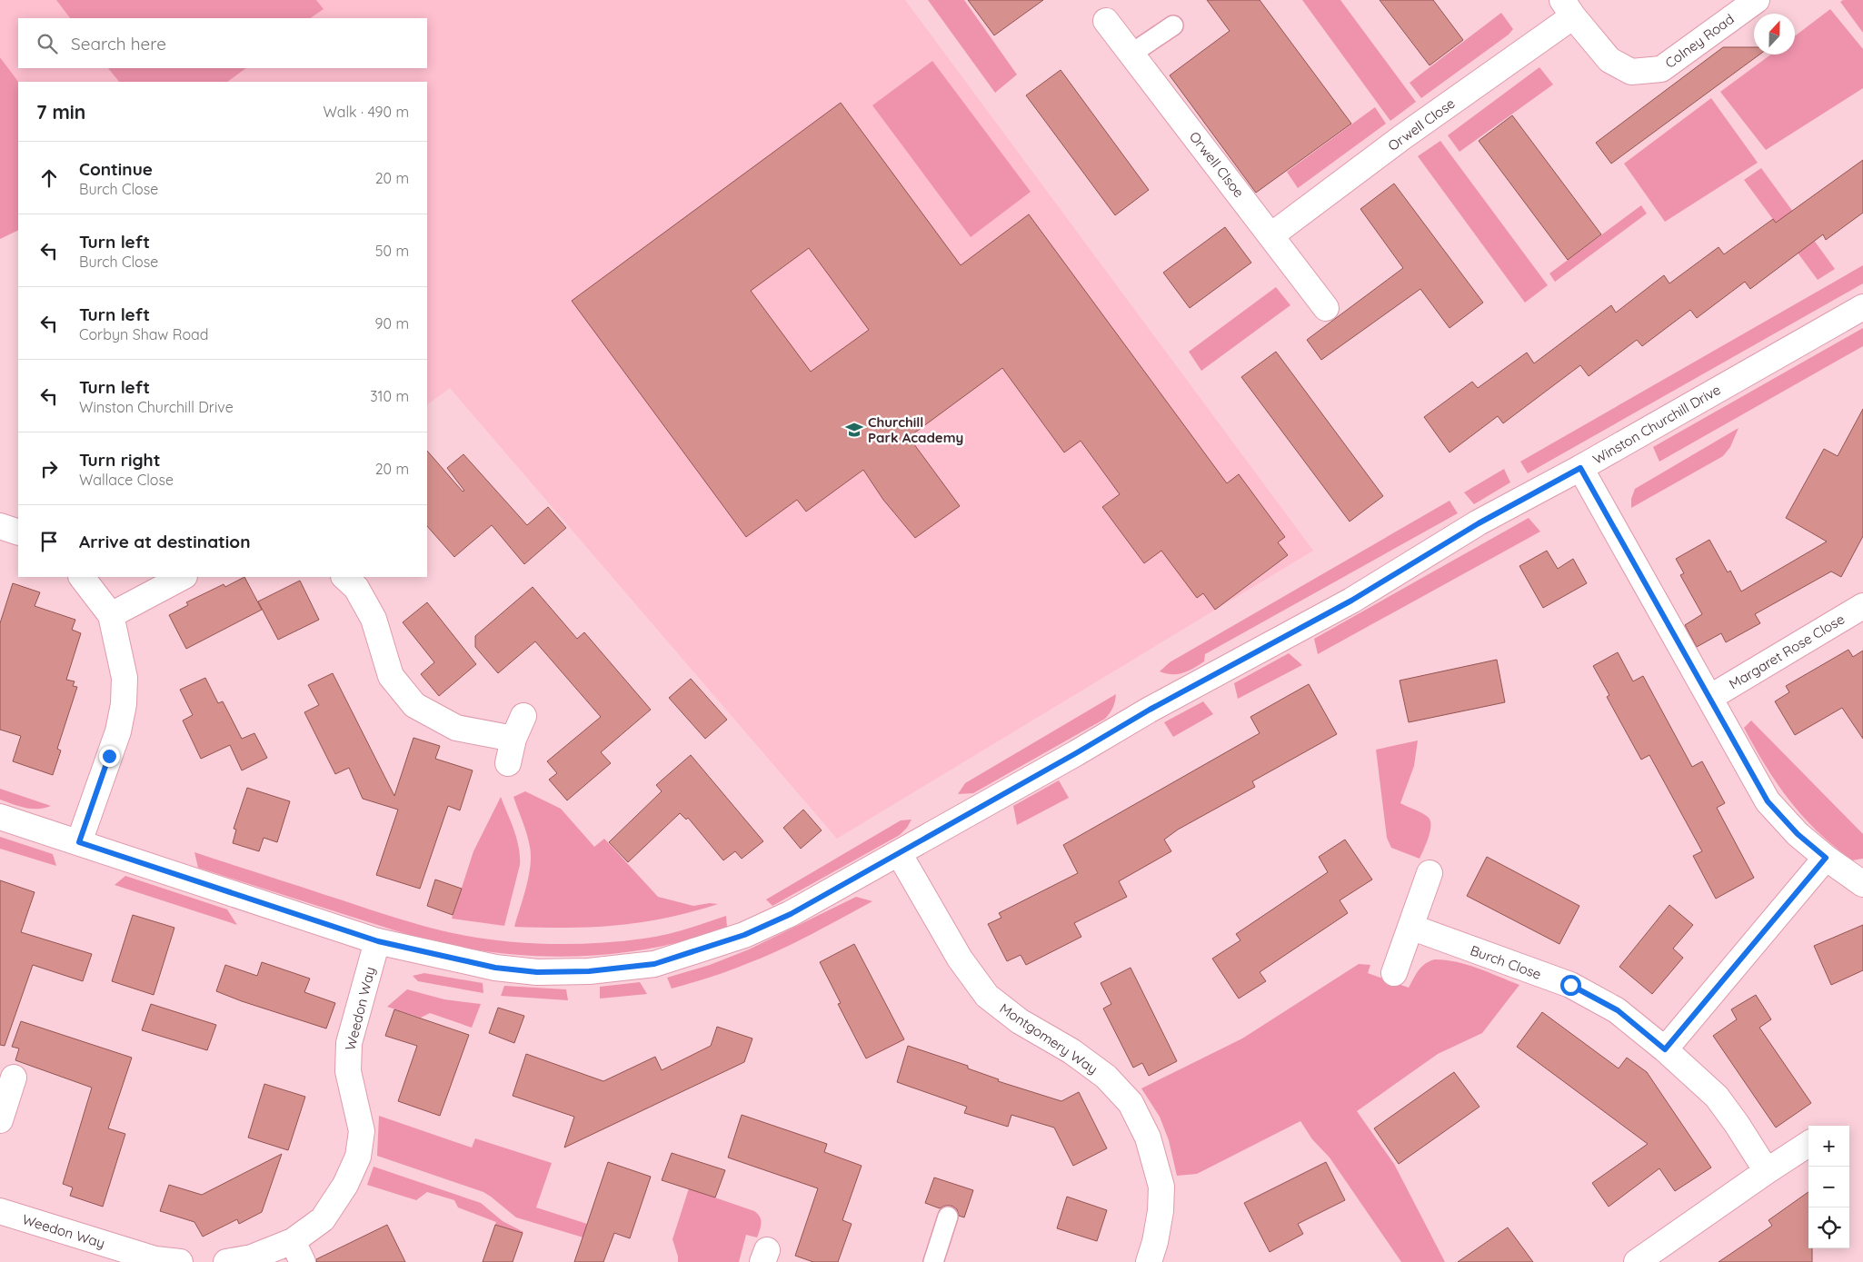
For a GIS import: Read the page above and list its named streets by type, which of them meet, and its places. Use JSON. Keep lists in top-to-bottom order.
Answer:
{
  "streets": {
    "street": [
      "Colney Road",
      "Orwell Close",
      "Orwell Clsoe",
      "Winston Churchill Drive",
      "Margaret Rose Close",
      "Burch Close",
      "Weedon Way",
      "Montgomery Way"
    ]
  },
  "crossings": [
    ["Colney Road", "Orwell Close"],
    ["Orwell Close", "Orwell Clsoe"],
    ["Winston Churchill Drive", "Weedon Way"],
    ["Winston Churchill Drive", "Montgomery Way"]
  ],
  "places": {
    "school or university": ["Churchill Park Academy"]
  },
  "north": "top",
  "page": {
    "search": "Search here",
    "heading": ["7 min", "Walk · 490 m"],
    "list": [
      ["Continue", "Burch Close", "20 m"],
      ["Turn left", "Burch Close", "50 m"],
      ["Turn left", "Corbyn Shaw Road", "90 m"],
      ["Turn left", "Winston Churchill Drive", "310 m"],
      ["Turn right", "Wallace Close", "20 m"],
      "Arrive at destination"
    ],
    "map_buttons": ["+", "−"]
  }
}
